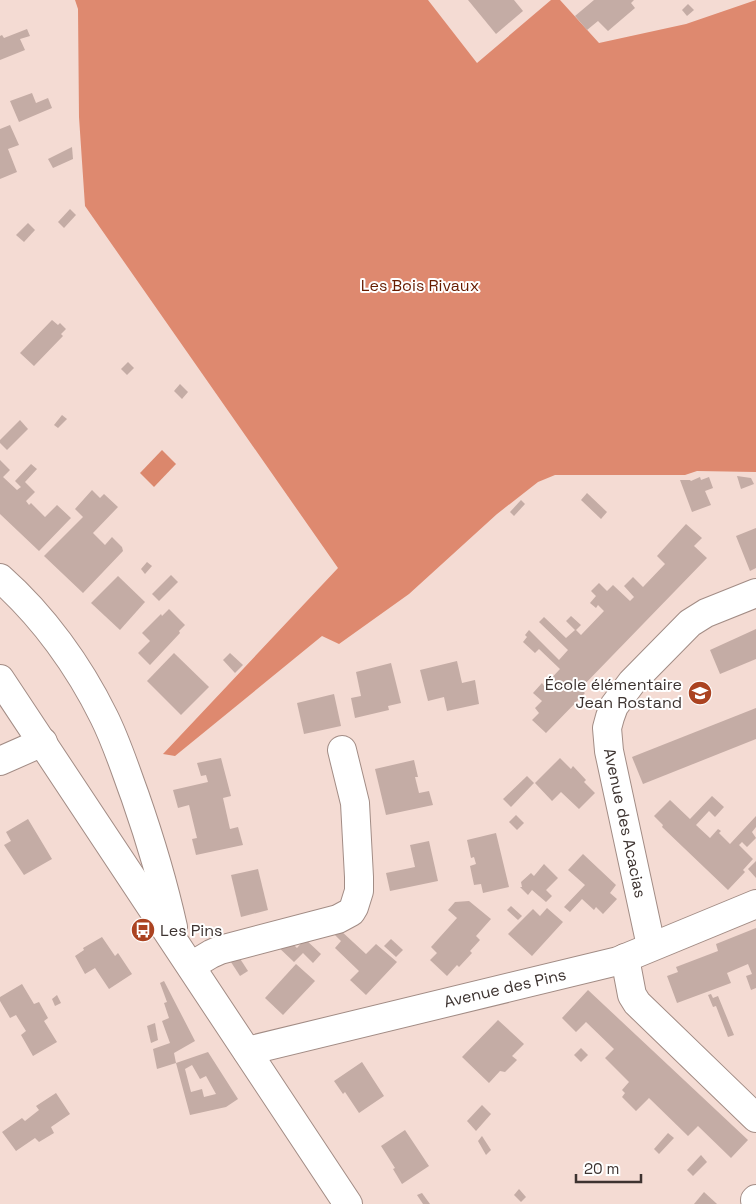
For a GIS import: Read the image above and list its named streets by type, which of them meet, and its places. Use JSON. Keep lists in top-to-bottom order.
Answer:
{
  "streets": {
    "street": ["Avenue des Acacias", "Avenue des Pins"]
  },
  "crossings": [
    ["Avenue des Acacias", "Avenue des Pins"]
  ],
  "parks": ["Les Bois Rivaux"],
  "places": {
    "school or university": ["École élémentaire Jean Rostand"],
    "bus stop": ["Les Pins"]
  },
  "scale_bar": "20 m"
}
